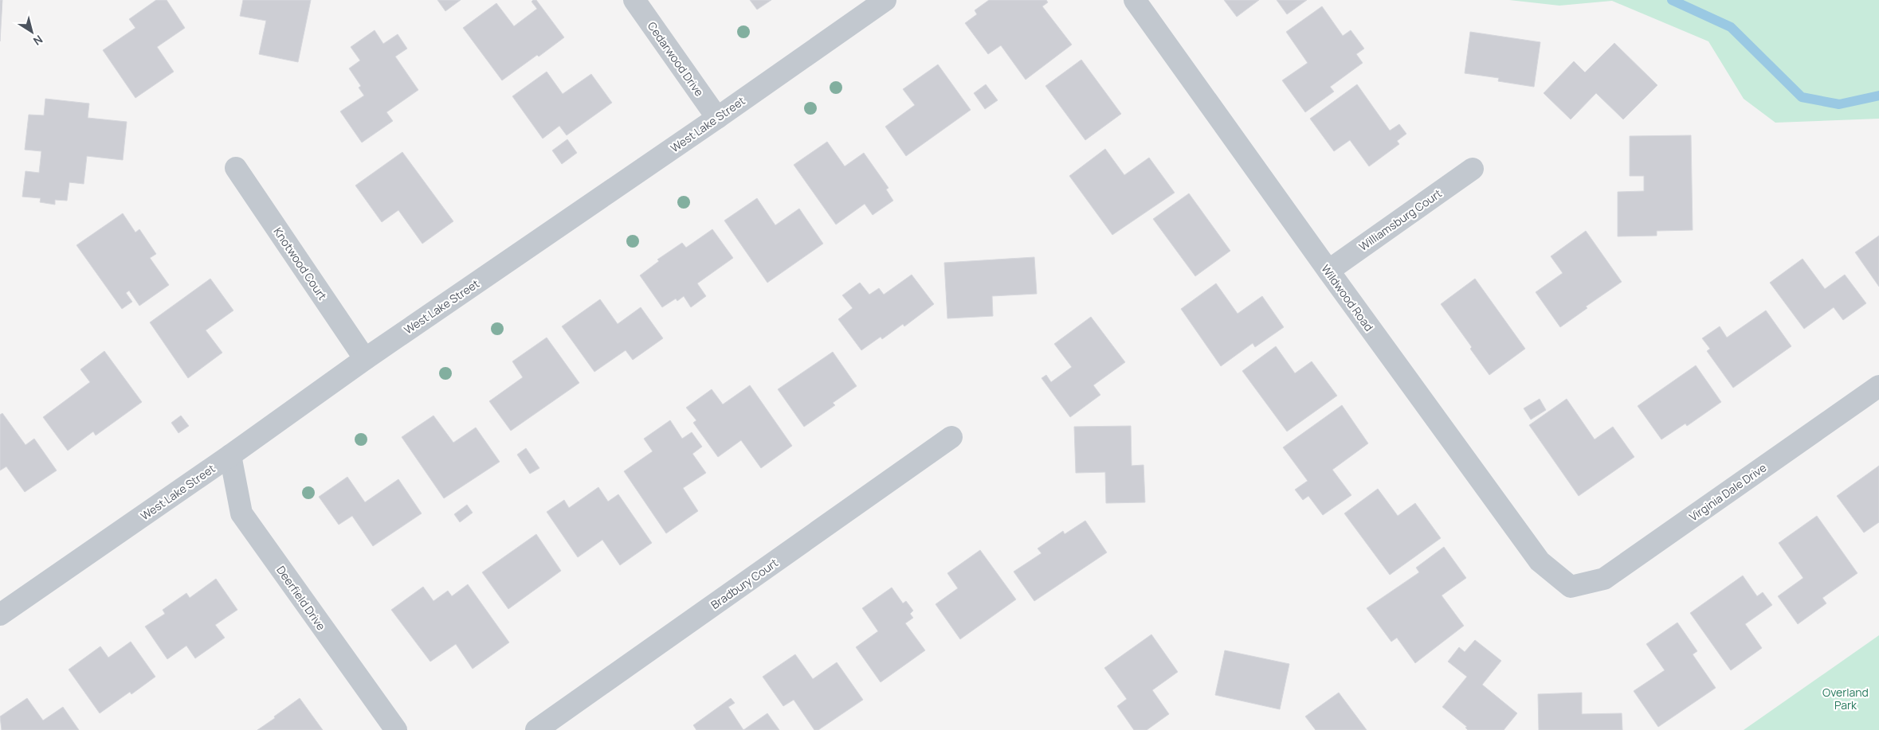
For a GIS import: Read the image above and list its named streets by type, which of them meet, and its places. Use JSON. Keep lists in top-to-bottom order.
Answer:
{
  "streets": {
    "street": [
      "Cedarwood Drive",
      "West Lake Street",
      "Williamsburg Court",
      "Knotwood Court",
      "Wildwood Road",
      "Virginia Dale Drive",
      "Bradbury Court",
      "Deerfield Drive"
    ]
  },
  "crossings": [
    ["Cedarwood Drive", "West Lake Street"],
    ["West Lake Street", "Knotwood Court"],
    ["West Lake Street", "Deerfield Drive"],
    ["Williamsburg Court", "Wildwood Road"],
    ["Wildwood Road", "Virginia Dale Drive"]
  ],
  "parks": ["Overland Park"],
  "north": "bottom right"
}
